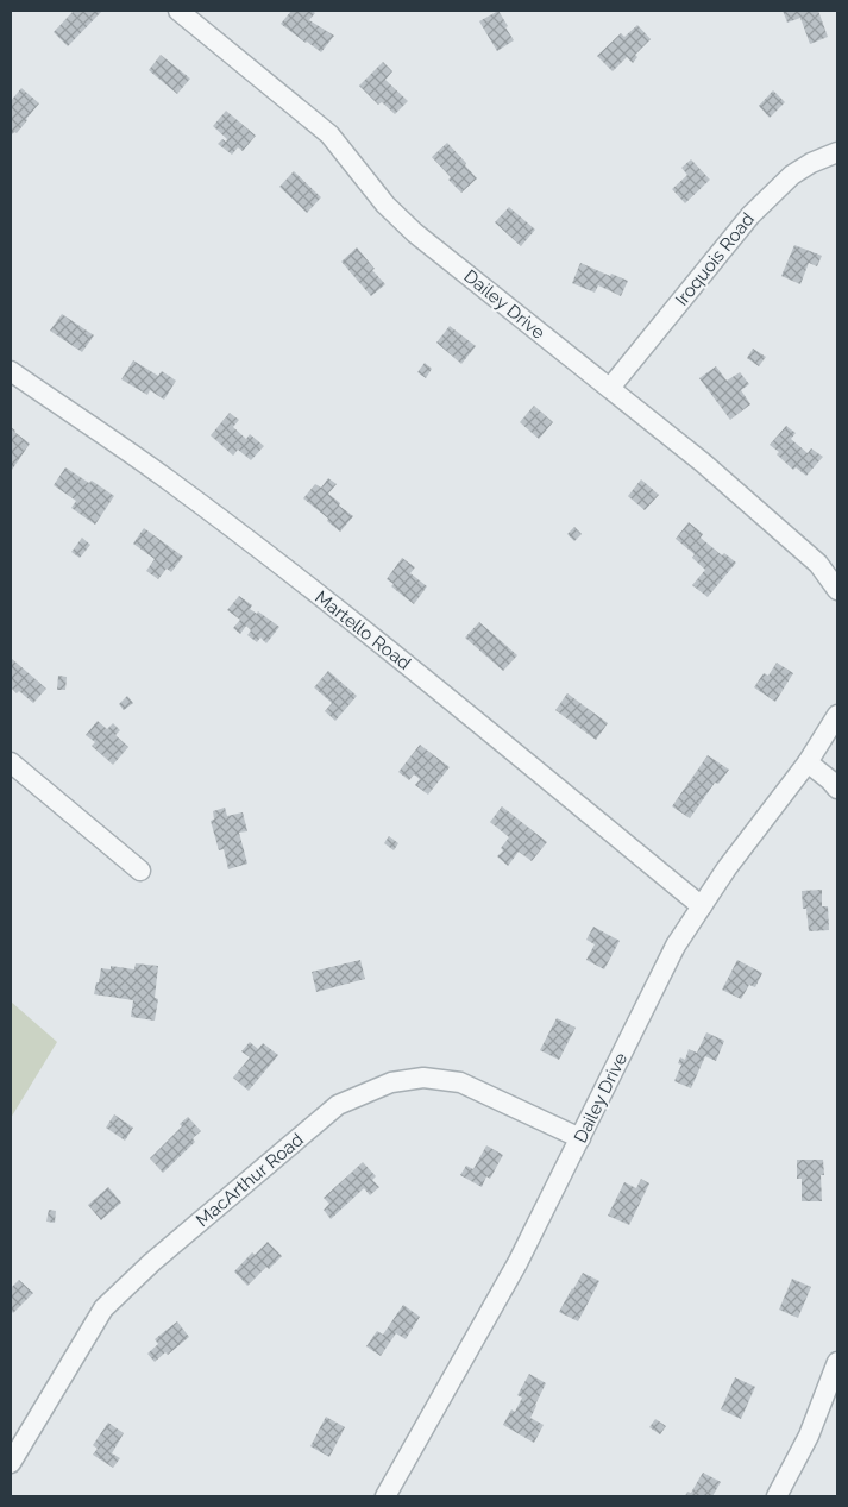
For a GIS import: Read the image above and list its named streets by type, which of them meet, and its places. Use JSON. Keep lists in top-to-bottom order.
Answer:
{
  "streets": {
    "street": [
      "Iroquois Road",
      "Dailey Drive",
      "Martello Road",
      "MacArthur Road"
    ]
  },
  "crossings": [
    ["Iroquois Road", "Dailey Drive"],
    ["Dailey Drive", "Martello Road"],
    ["Dailey Drive", "MacArthur Road"]
  ]
}
